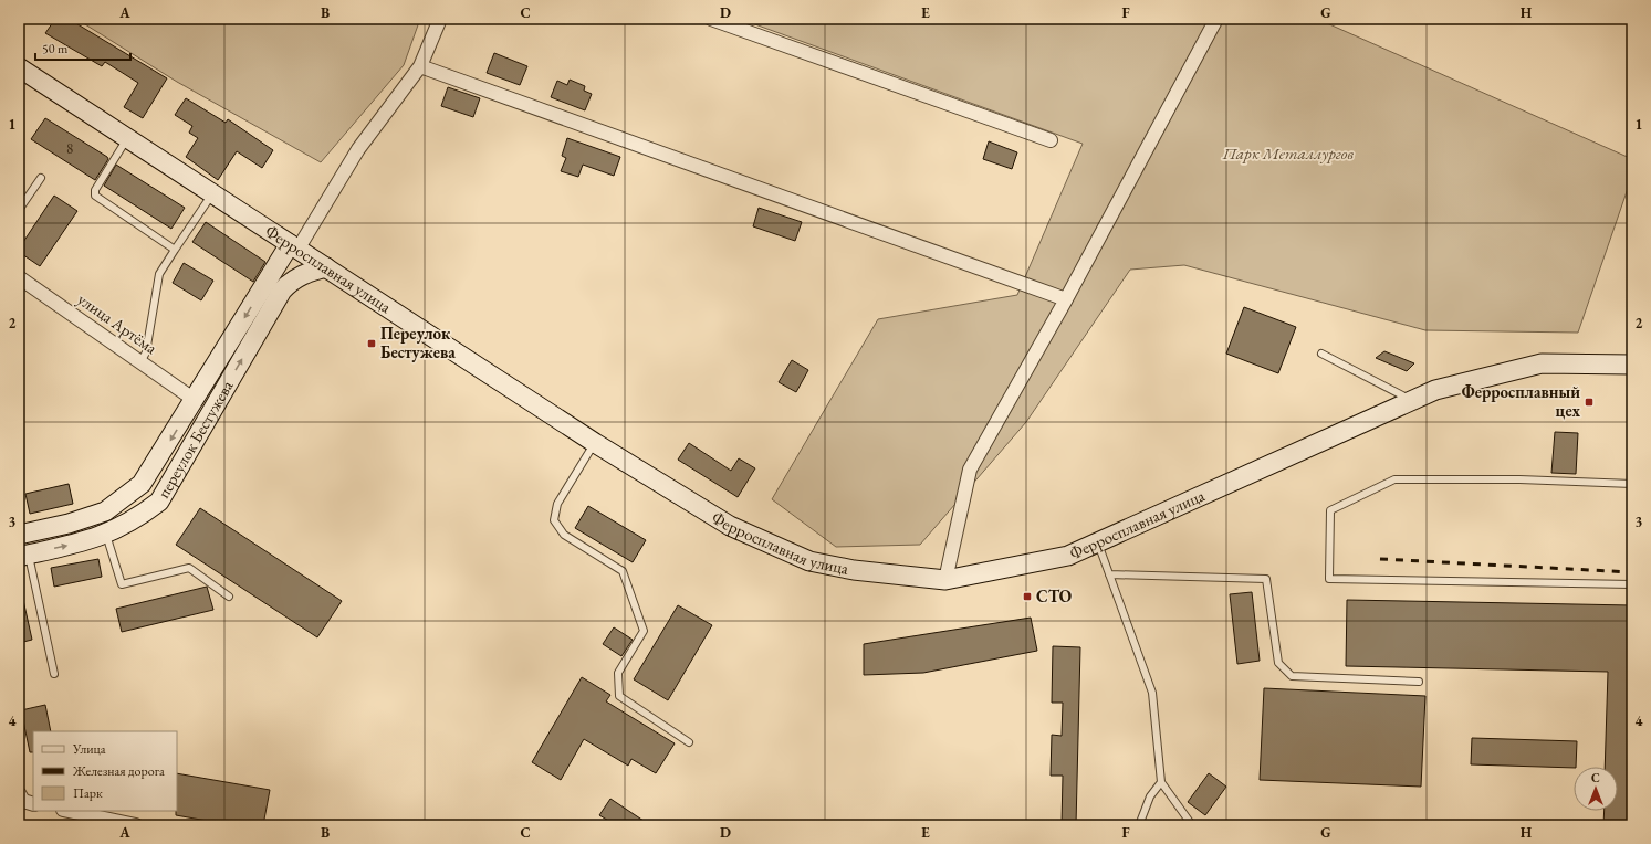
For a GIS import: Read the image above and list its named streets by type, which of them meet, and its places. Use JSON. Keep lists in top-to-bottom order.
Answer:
{
  "streets": {
    "main road": ["Ферросплавная улица", "переулок Бестужева"],
    "street": ["улица Артёма"]
  },
  "crossings": [
    ["Ферросплавная улица", "переулок Бестужева"],
    ["улица Артёма", "переулок Бестужева"]
  ],
  "parks": ["Парк Металлургов"],
  "places": {
    "transit": ["Переулок Бестужева", "Ферросплавный цех", "СТО"]
  },
  "house_numbers": ["8"],
  "legend": ["Улица", "Железная дорога", "Парк"],
  "scale_bar": "50 m",
  "north": "top",
  "grid": {
    "columns": [
      "A",
      "B",
      "C",
      "D",
      "E",
      "F",
      "G",
      "H"
    ],
    "rows": [
      "1",
      "2",
      "3",
      "4"
    ]
  }
}
